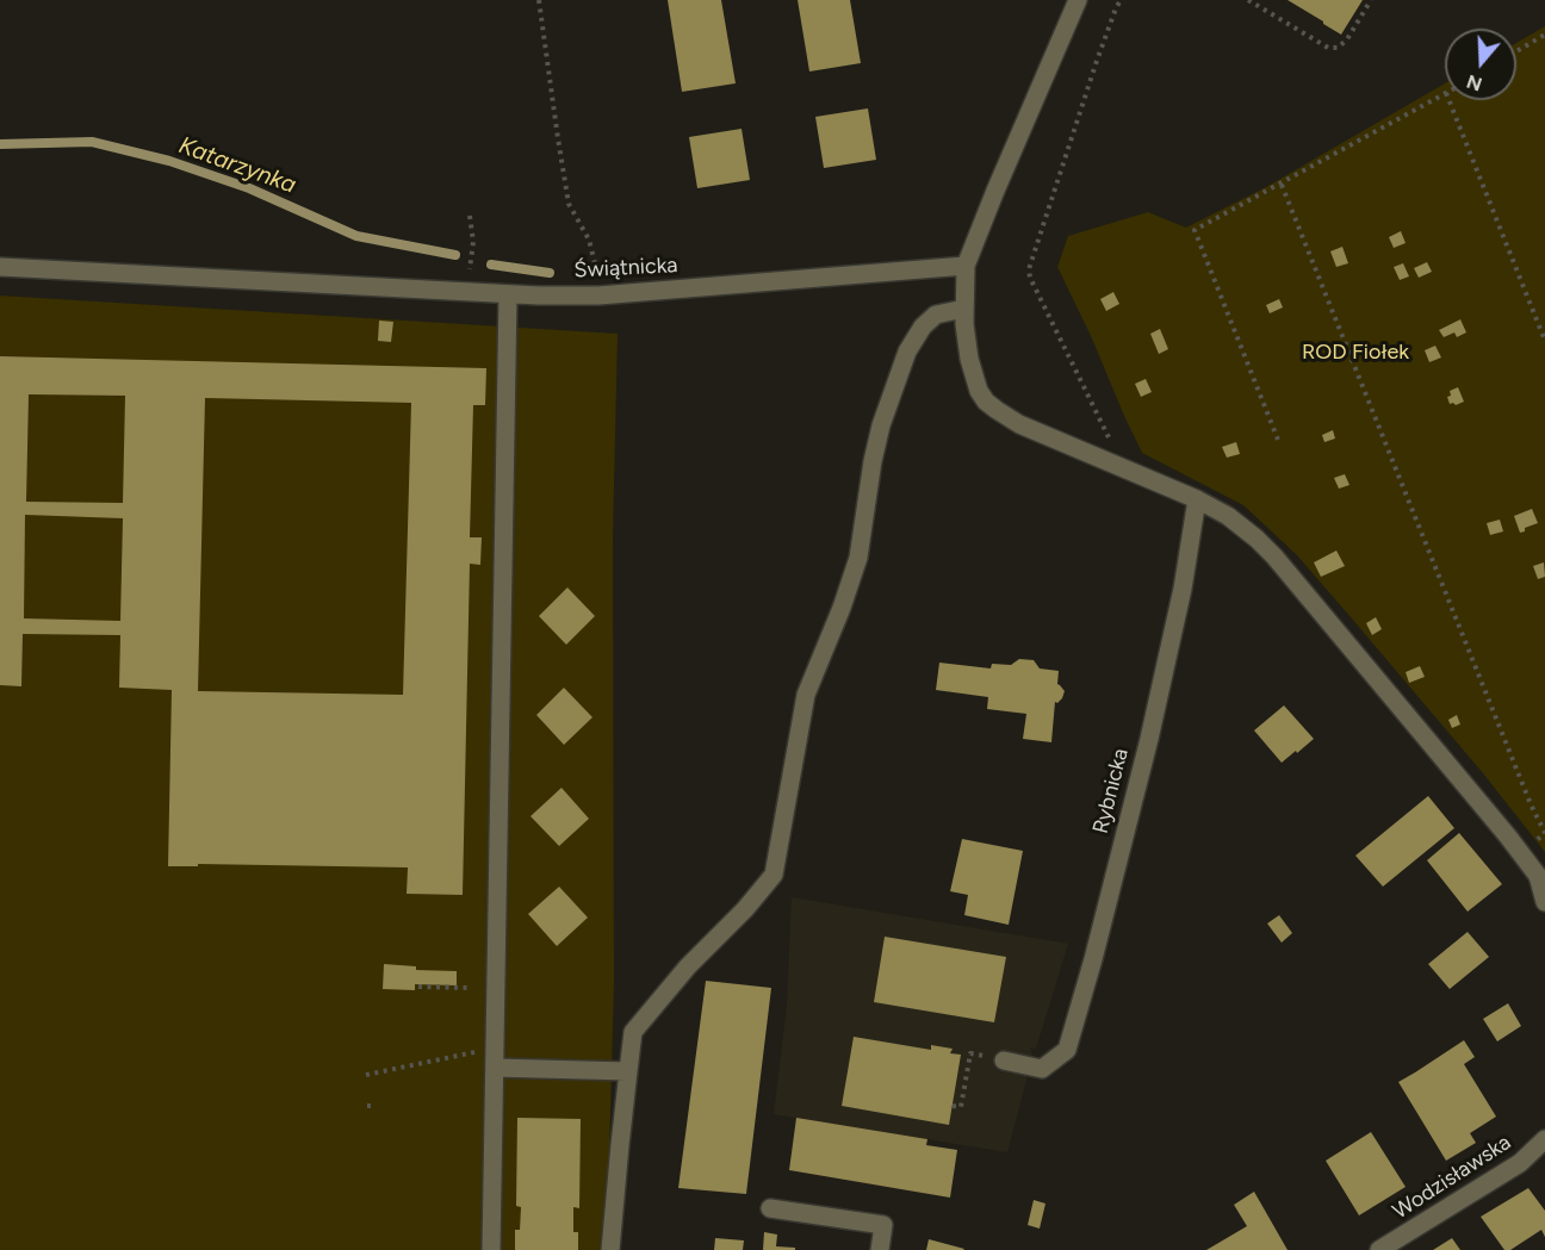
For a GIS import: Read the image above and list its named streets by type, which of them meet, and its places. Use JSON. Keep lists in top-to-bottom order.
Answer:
{
  "streets": {
    "street": ["Świątnicka", "Rybnicka", "Wodzisławska"]
  },
  "water": ["Katarzynka"],
  "parks": ["ROD Fiołek"],
  "north": "bottom"
}
